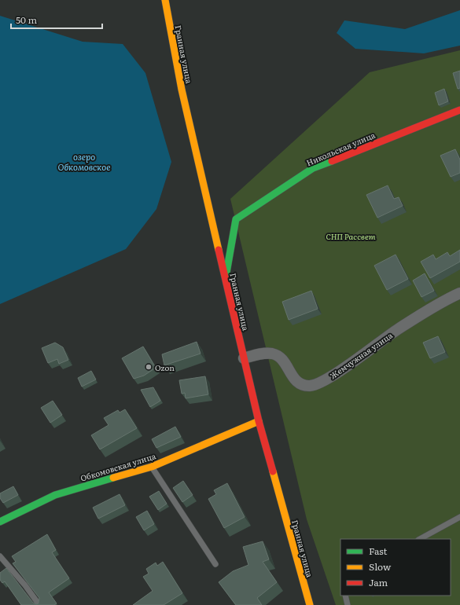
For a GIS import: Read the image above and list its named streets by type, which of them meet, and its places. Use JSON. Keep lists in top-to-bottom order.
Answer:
{
  "streets": {
    "street": [
      "Гранная улица",
      "Никольская улица",
      "Жемчужная улица",
      "Обкомовская улица"
    ]
  },
  "crossings": [
    ["Гранная улица", "Никольская улица"],
    ["Гранная улица", "Жемчужная улица"],
    ["Гранная улица", "Обкомовская улица"]
  ],
  "water": ["озеро Обкомовское"],
  "parks": ["СНП Рассвет"],
  "places": ["Ozon"],
  "legend": ["Fast", "Slow", "Jam"],
  "scale_bar": "50 m"
}
